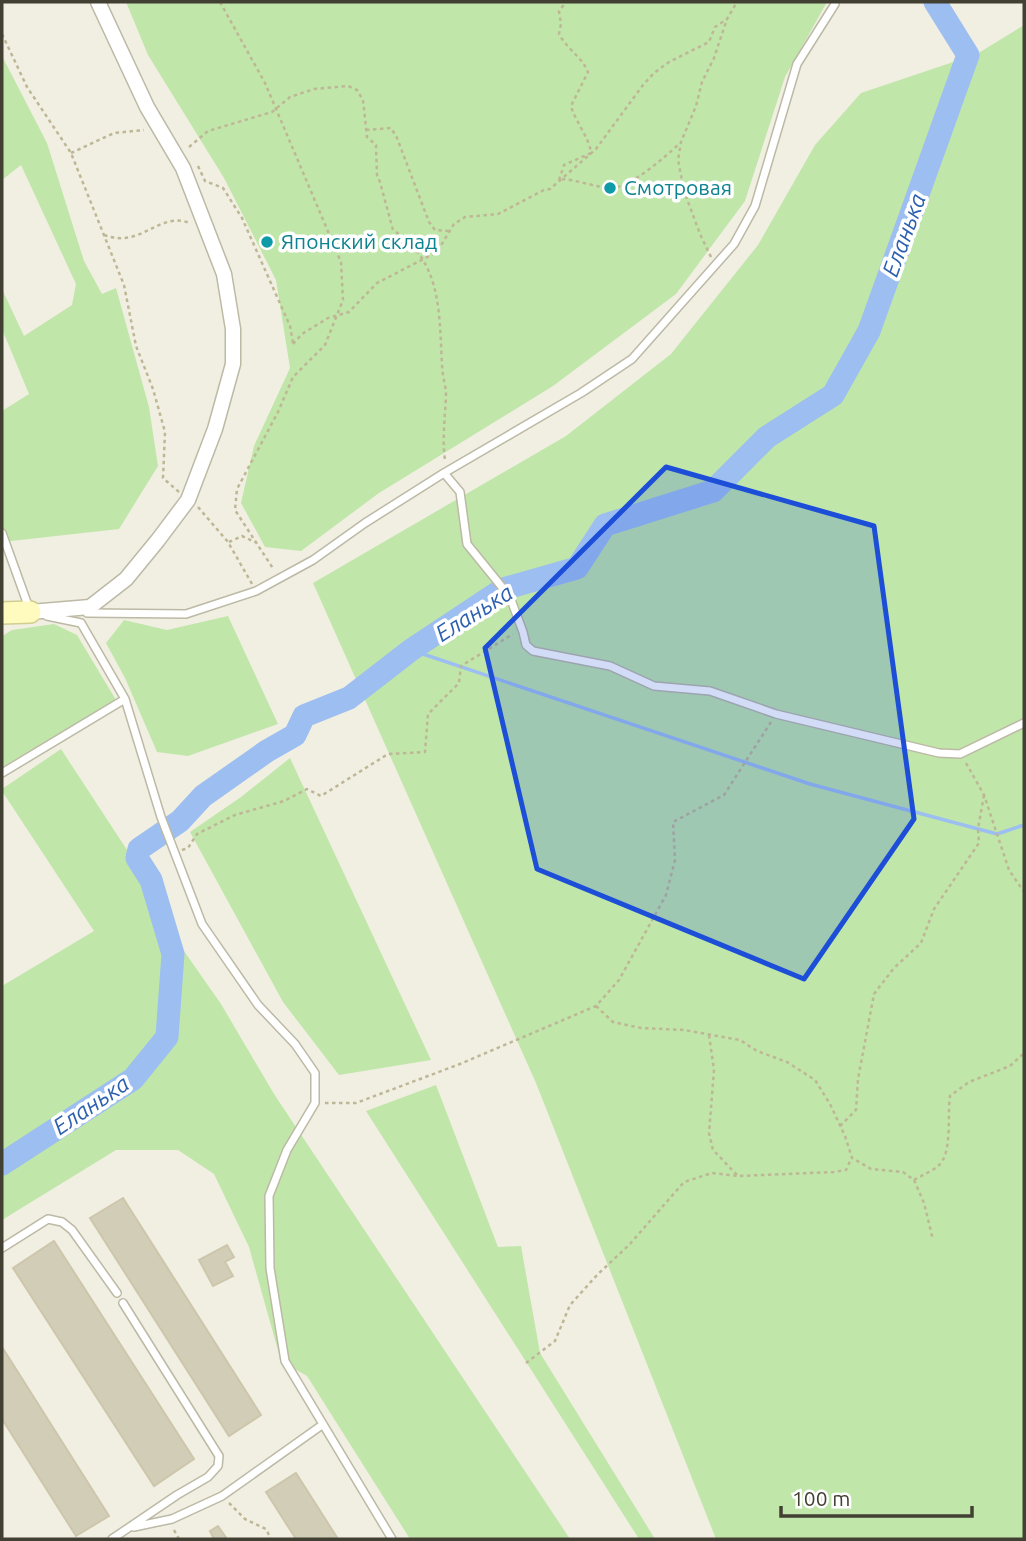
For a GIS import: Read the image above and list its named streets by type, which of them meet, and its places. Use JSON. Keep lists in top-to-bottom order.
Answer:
{
  "water": ["Еланька"],
  "places": ["Смотровая", "Японский склад"],
  "scale_bar": "100 m"
}
